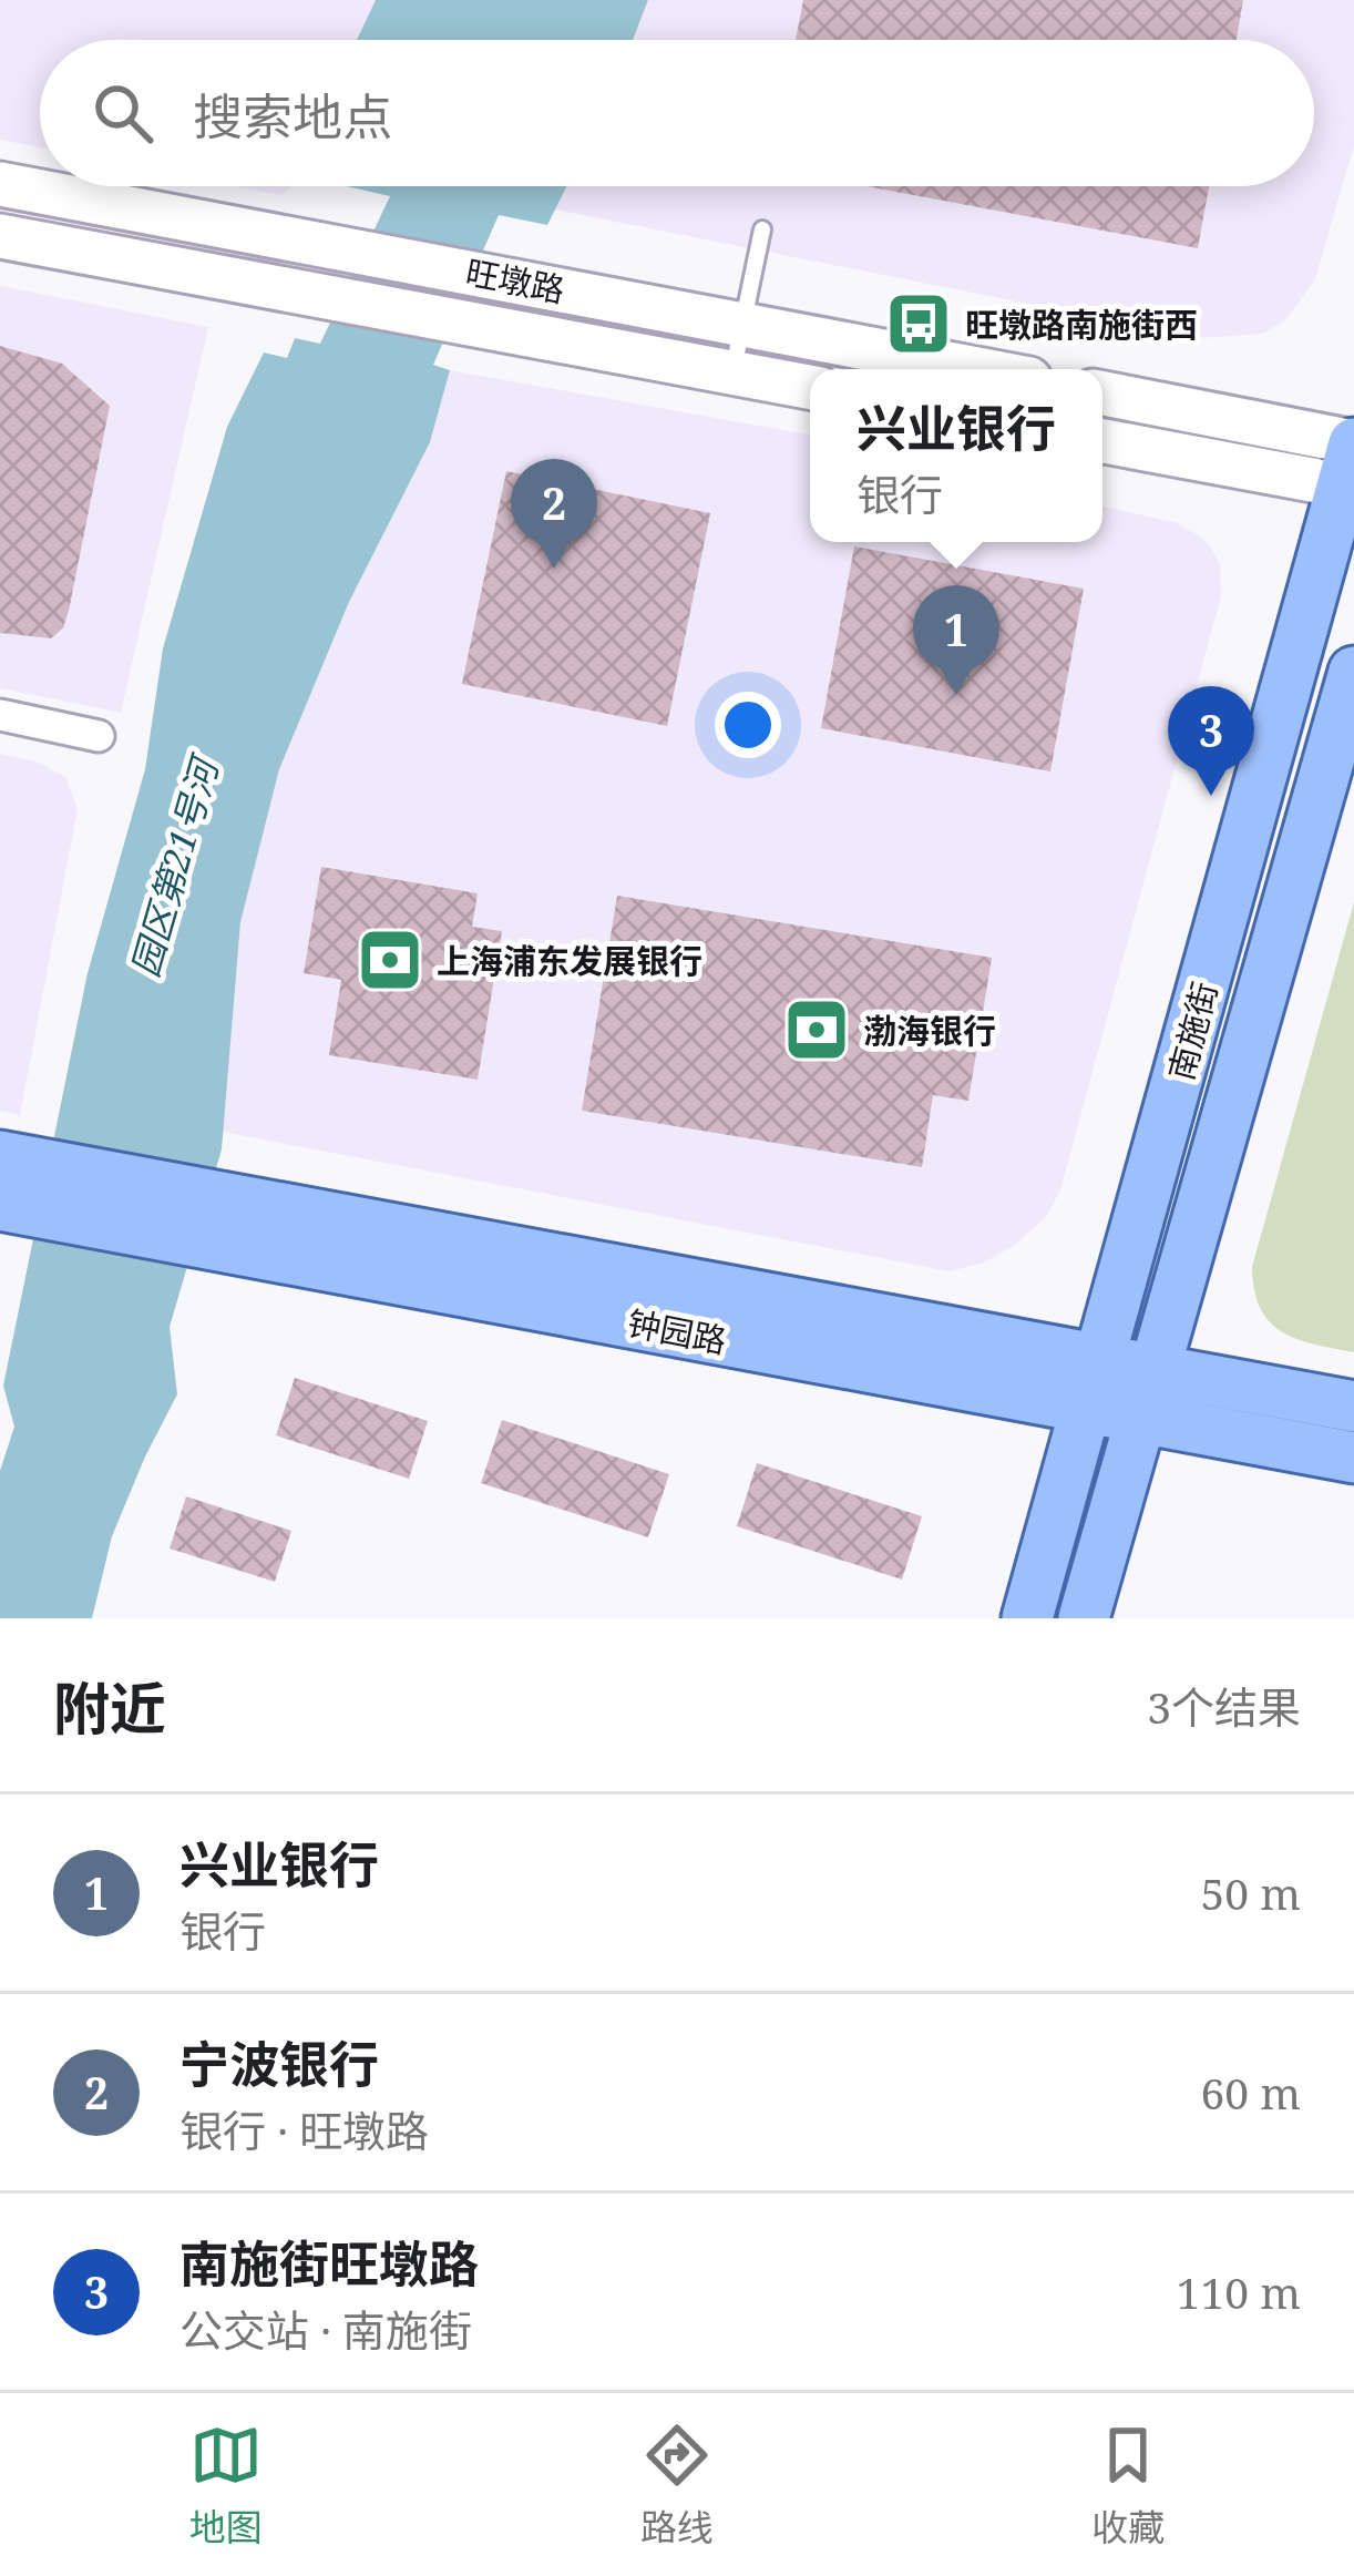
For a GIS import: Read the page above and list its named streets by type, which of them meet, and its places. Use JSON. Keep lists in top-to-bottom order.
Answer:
{
  "streets": {
    "main road": ["旺墩路", "南施街", "钟园路"]
  },
  "crossings": [
    ["南施街", "钟园路"]
  ],
  "water": ["园区第21号河"],
  "places": {
    "bus stop": ["旺墩路南施街西"],
    "bank": ["上海浦东发展银行", "渤海银行"]
  },
  "page": {
    "search": "搜索地点",
    "popup": ["兴业银行", "银行"],
    "pins": ["2", "1", "3"],
    "heading": ["附近", "3个结果"],
    "list": [
      {
        "mark": "1",
        "name": "兴业银行",
        "note": "银行",
        "value": "50 m"
      },
      {
        "mark": "2",
        "name": "宁波银行",
        "note": "银行 · 旺墩路",
        "value": "60 m"
      },
      {
        "mark": "3",
        "name": "南施街旺墩路",
        "note": "公交站 · 南施街",
        "value": "110 m"
      }
    ],
    "nav": ["地图", "路线", "收藏"]
  }
}
